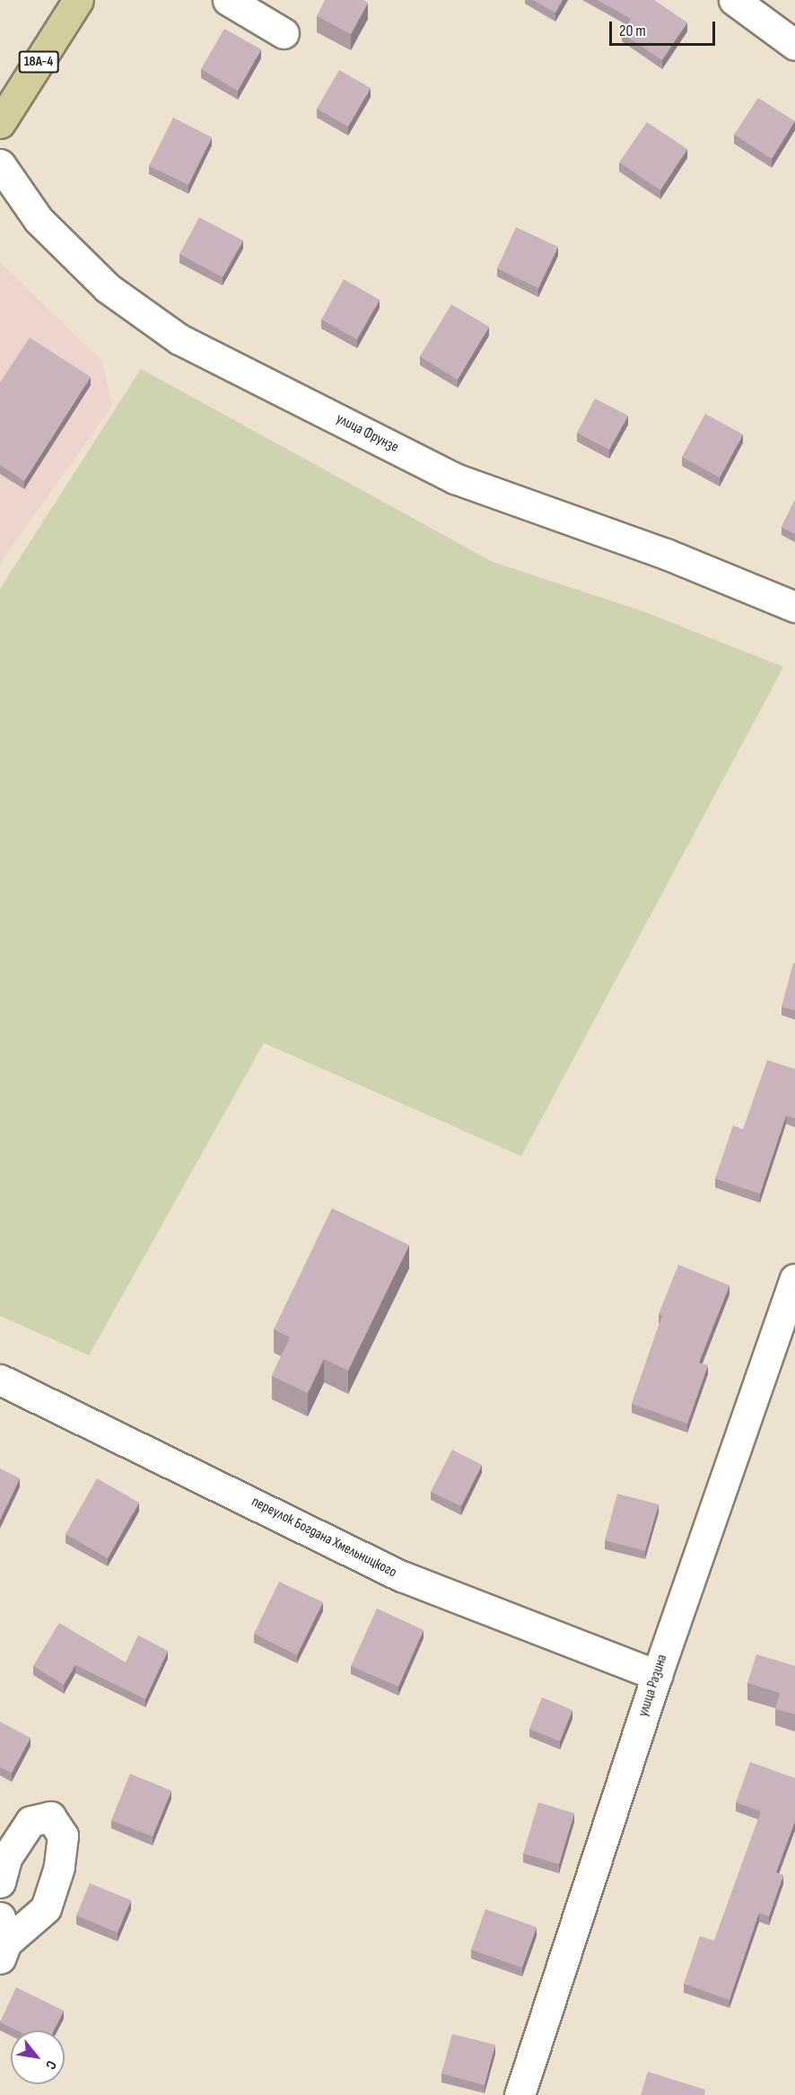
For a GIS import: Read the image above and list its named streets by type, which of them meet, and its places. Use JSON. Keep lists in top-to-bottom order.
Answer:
{
  "streets": {
    "main road": ["18А-4"],
    "street": ["улица Фрунзе", "переулок Богдана Хмельницкого", "улица Разина"]
  },
  "crossings": [
    ["переулок Богдана Хмельницкого", "улица Разина"]
  ],
  "scale_bar": "20 m",
  "north": "bottom right"
}
